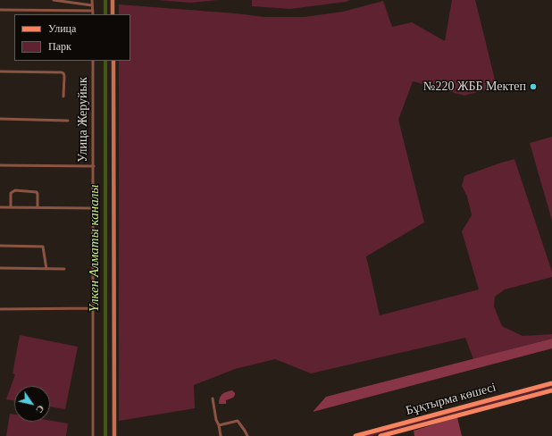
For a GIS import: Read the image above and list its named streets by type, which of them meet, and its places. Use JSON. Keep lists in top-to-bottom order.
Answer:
{
  "streets": {
    "main road": ["Бұқтырма көшесі"],
    "street": ["Улица Жеруйык"]
  },
  "water": ["Үлкен Алматы каналы"],
  "places": ["№220 ЖББ Мектеп"],
  "legend": ["Улица", "Парк"],
  "north": "bottom right"
}
